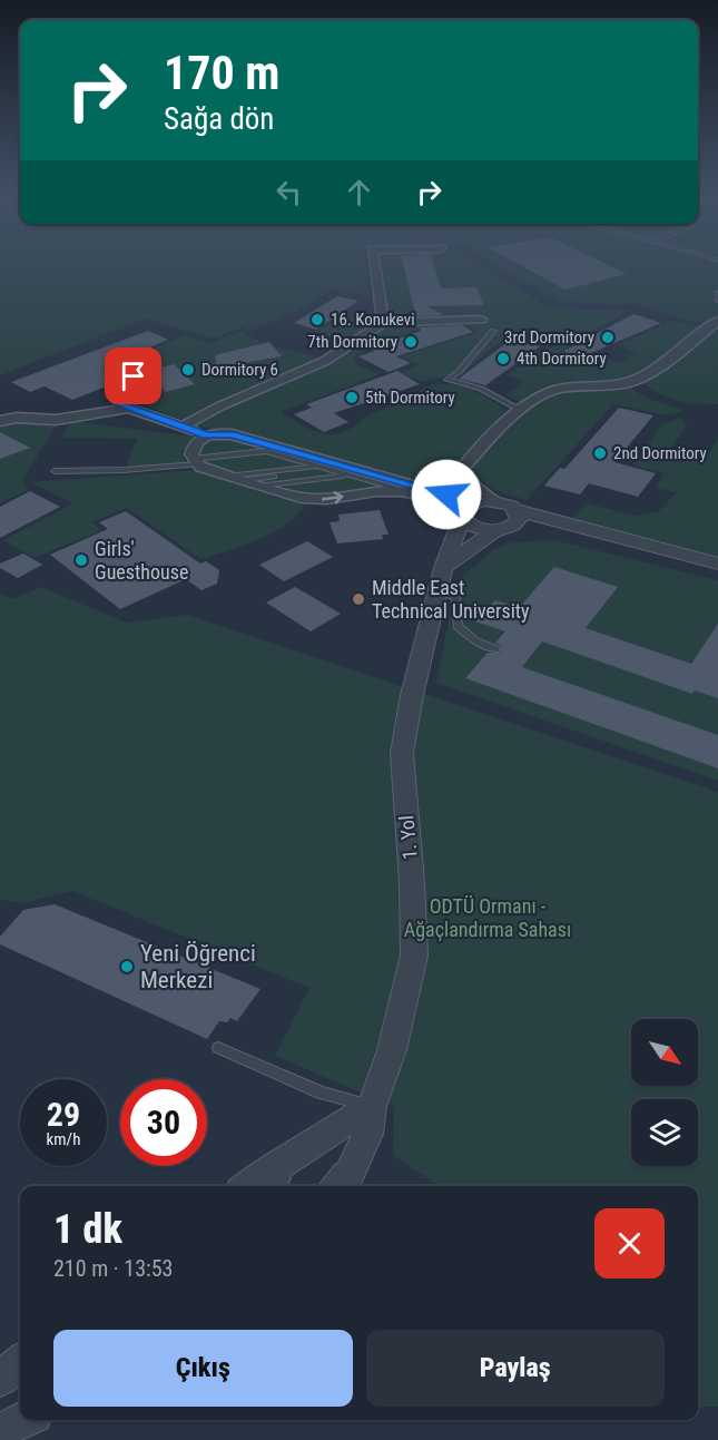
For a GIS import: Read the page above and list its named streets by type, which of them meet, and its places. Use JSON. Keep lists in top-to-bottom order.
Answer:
{
  "streets": {
    "street": ["1. Yol"]
  },
  "parks": ["ODTÜ Ormanı - Ağaçlandırma Sahası"],
  "places": [
    "16. Konukevi",
    "3rd Dormitory",
    "7th Dormitory",
    "4th Dormitory",
    "Dormitory 6",
    "5th Dormitory",
    "2nd Dormitory",
    "Girls' Guesthouse",
    "Middle East Technical University",
    "Yeni Öğrenci Merkezi"
  ],
  "north": "bottom right",
  "page": {
    "turn": ["170 m", "Sağa dön"],
    "speed": "29 km/h",
    "limit": "30",
    "heading": ["1 dk", "210 m · 13:53"],
    "buttons": ["Çıkış", "Paylaş"]
  }
}
